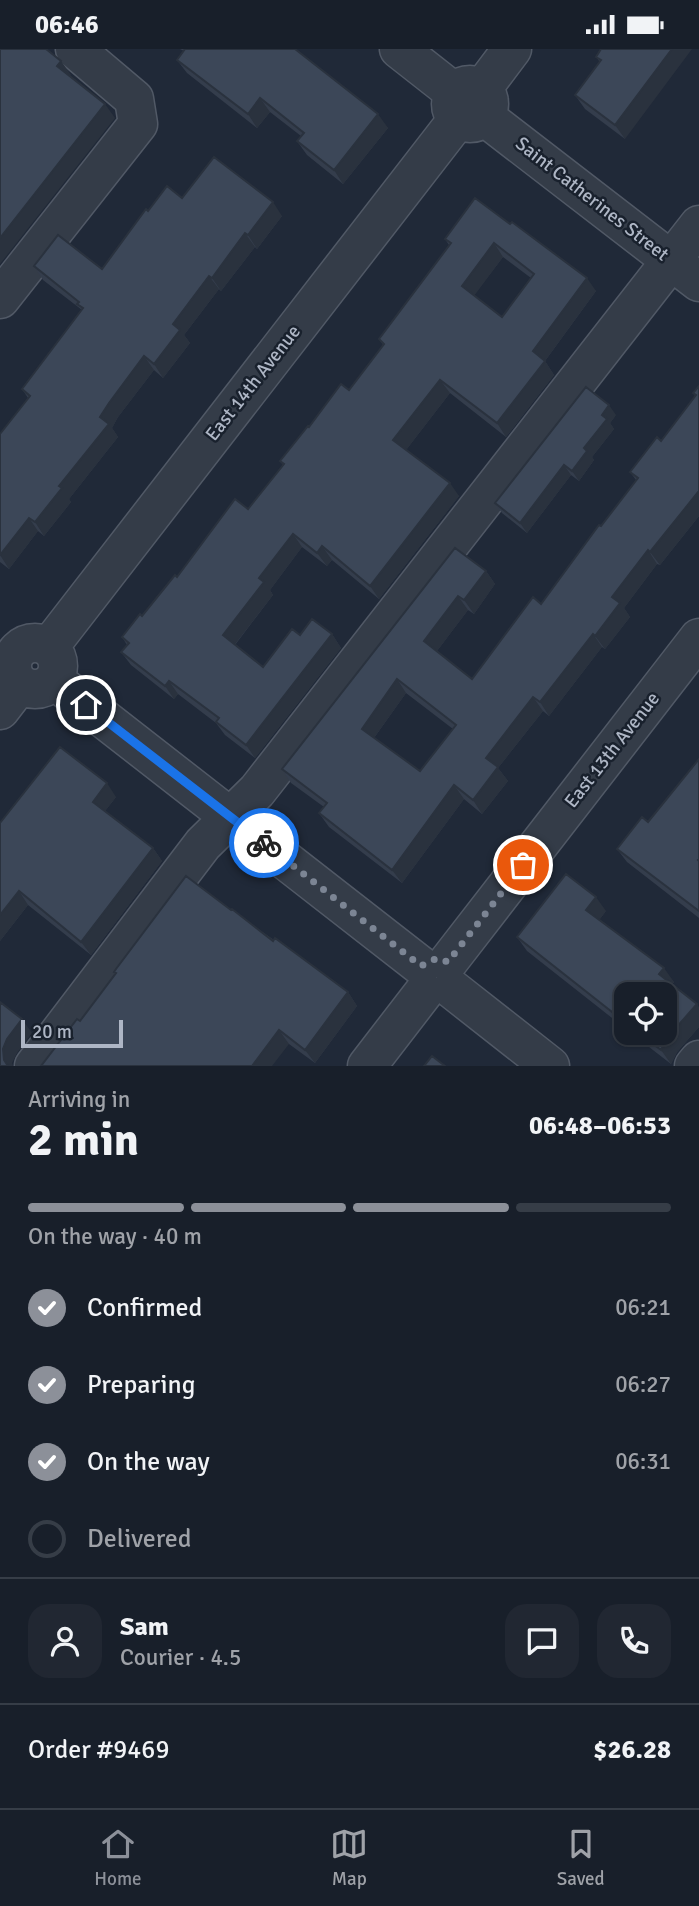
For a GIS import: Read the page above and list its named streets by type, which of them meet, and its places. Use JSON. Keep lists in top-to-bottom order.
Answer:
{
  "streets": {
    "street": ["Saint Catherines Street", "East 14th Avenue", "East 13th Avenue"]
  },
  "crossings": [
    ["Saint Catherines Street", "East 14th Avenue"]
  ],
  "scale_bar": "20 m",
  "page": {
    "status": "06:46",
    "scale": "20 m",
    "heading": ["2 min", "Arriving in", "06:48–06:53"],
    "panel": [
      "Sam",
      "Courier · 4.5",
      "Order #9469",
      "$26.28"
    ],
    "bar": "On the way · 40 m",
    "list": [
      ["Confirmed", "06:21"],
      ["Preparing", "06:27"],
      ["On the way", "06:31"],
      "Delivered"
    ],
    "tabs": ["Home", "Map", "Saved"]
  }
}
